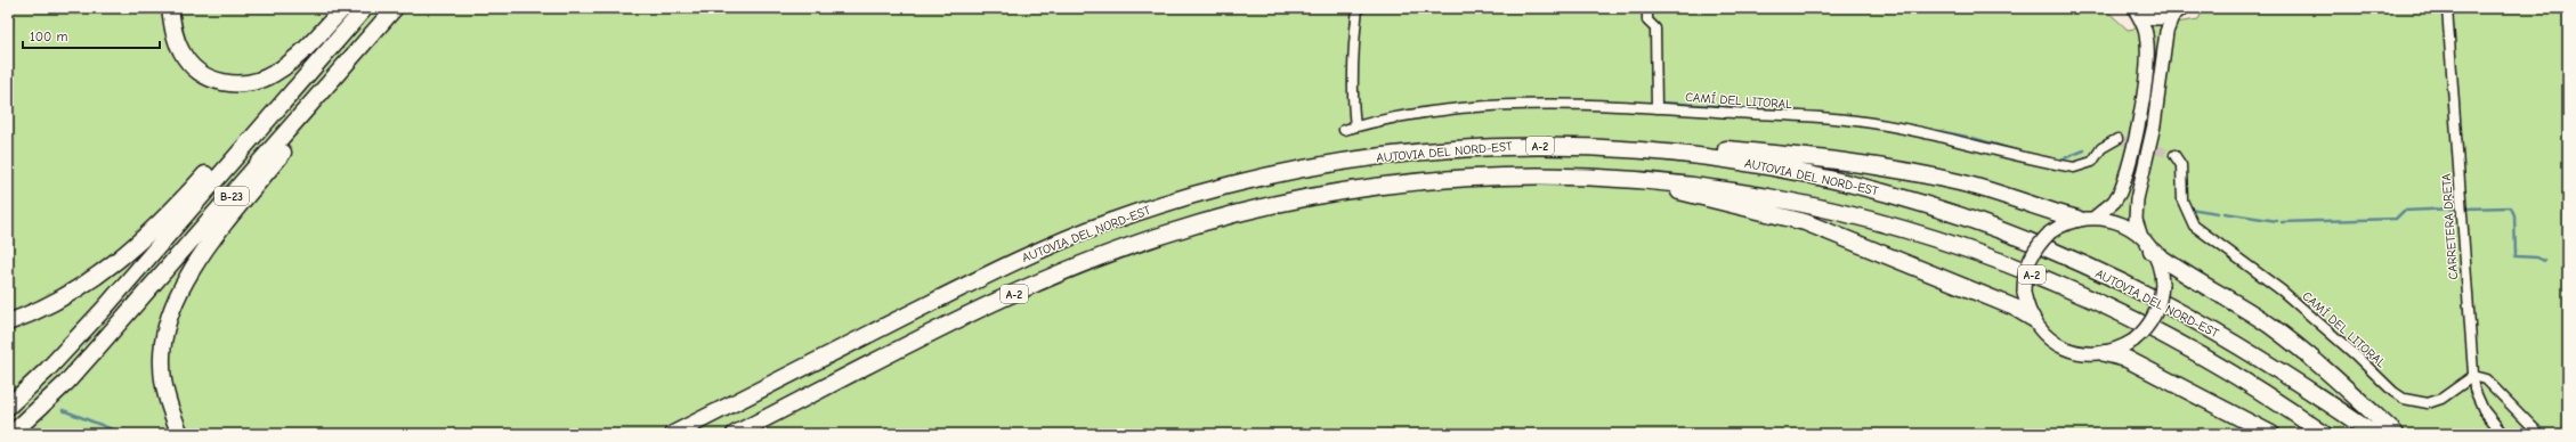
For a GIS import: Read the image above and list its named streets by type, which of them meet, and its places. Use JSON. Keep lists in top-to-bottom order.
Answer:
{
  "streets": {
    "highway": ["A-2", "AUTOVIA DEL NORD-EST", "B-23"],
    "street": ["CAMÍ DEL LITORAL", "CARRETERA DRETA"]
  },
  "crossings": [
    ["CAMÍ DEL LITORAL", "CARRETERA DRETA"]
  ],
  "scale_bar": "100 m"
}
